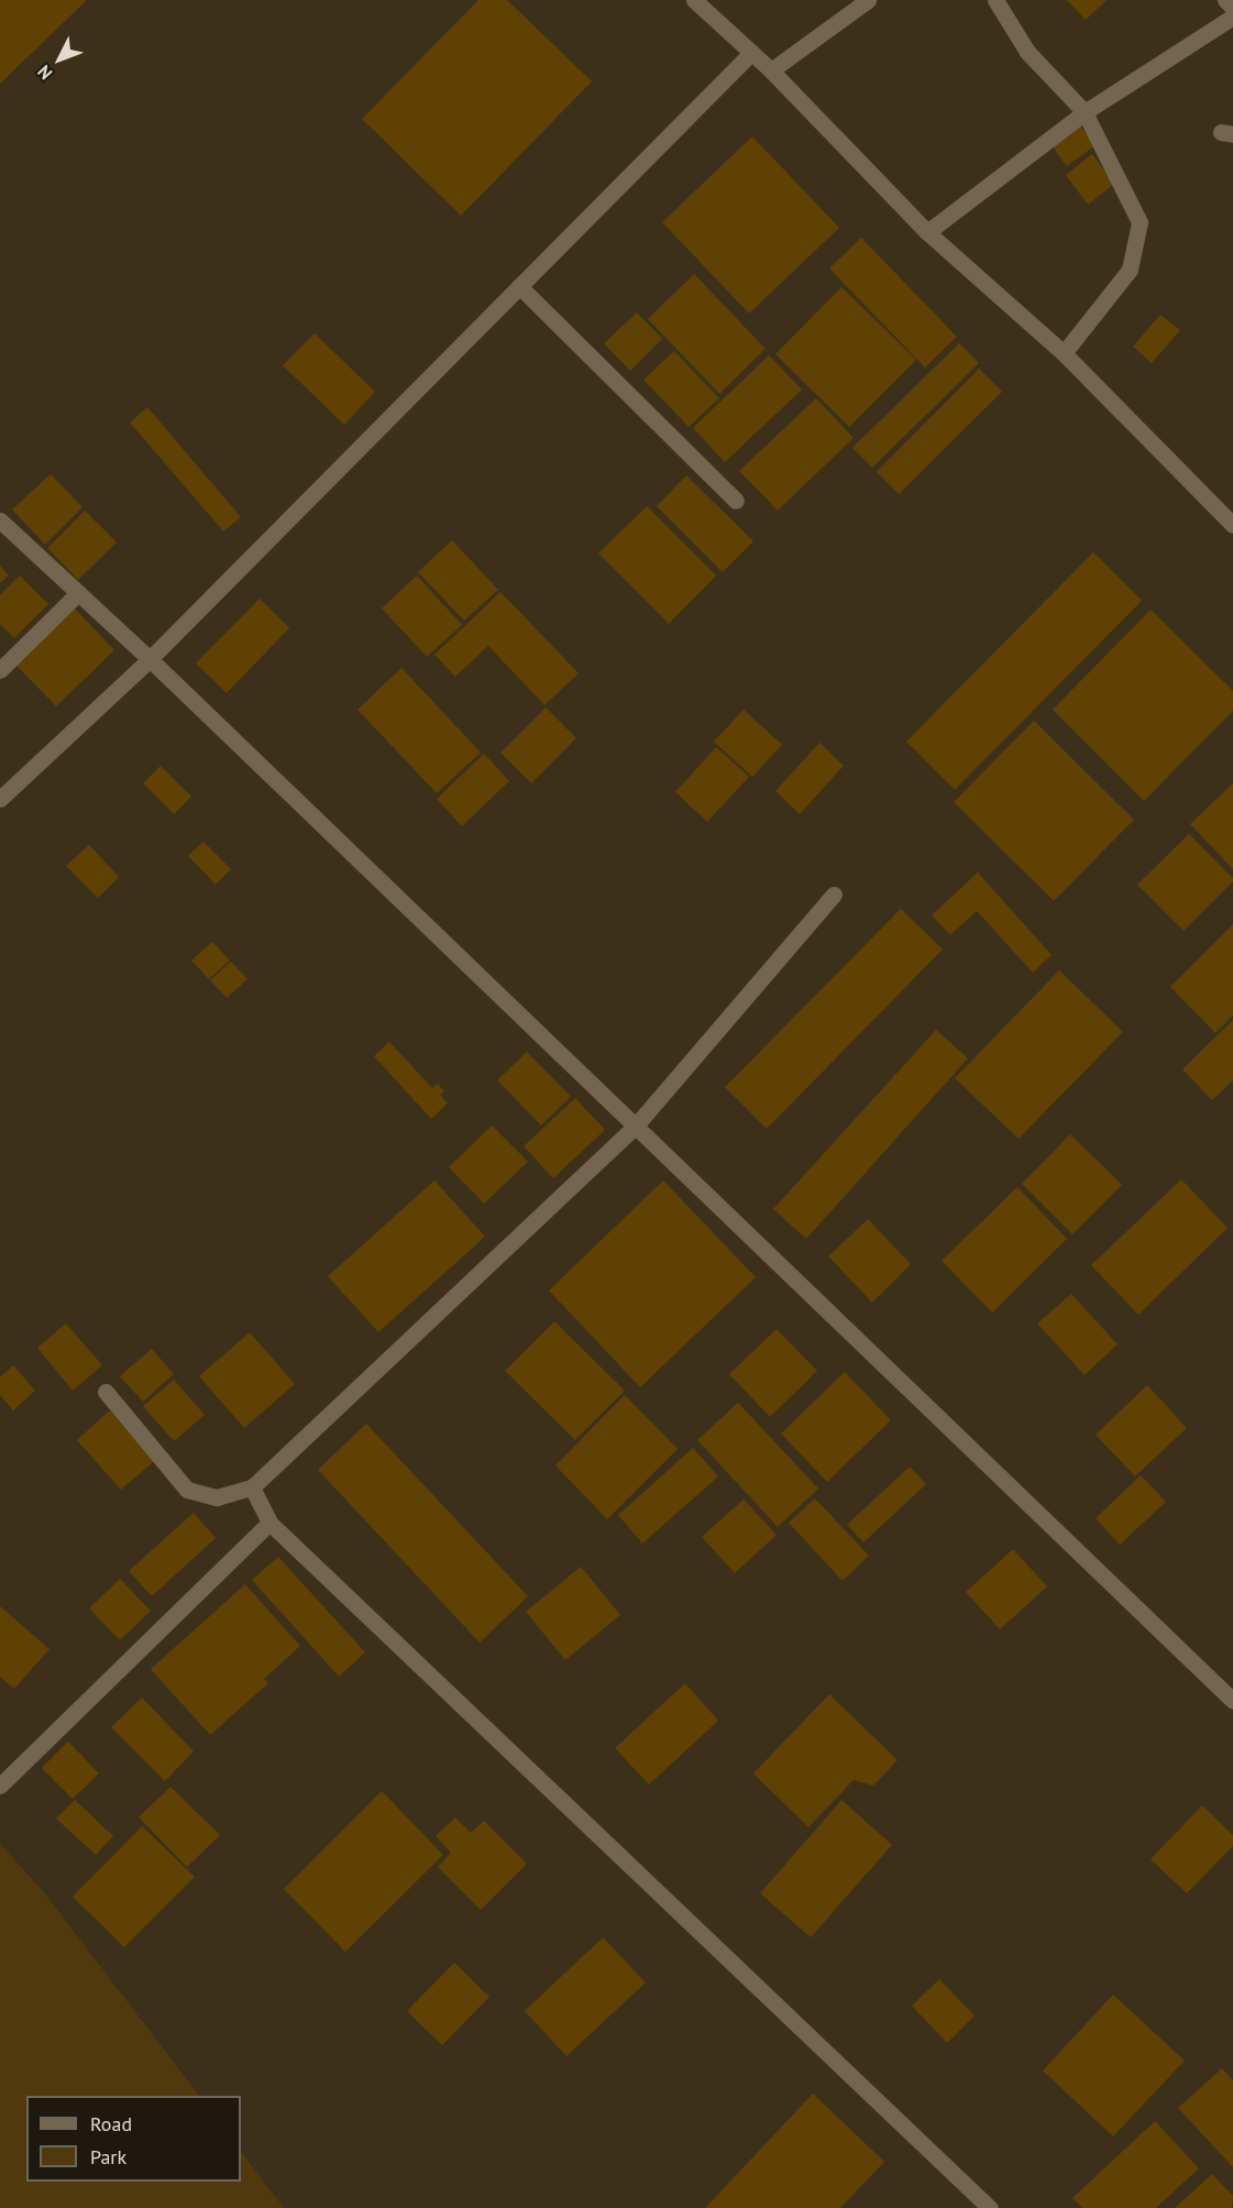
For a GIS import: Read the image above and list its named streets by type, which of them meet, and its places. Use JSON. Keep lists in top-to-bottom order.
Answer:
{
  "legend": ["Road", "Park"],
  "north": "bottom left"
}
